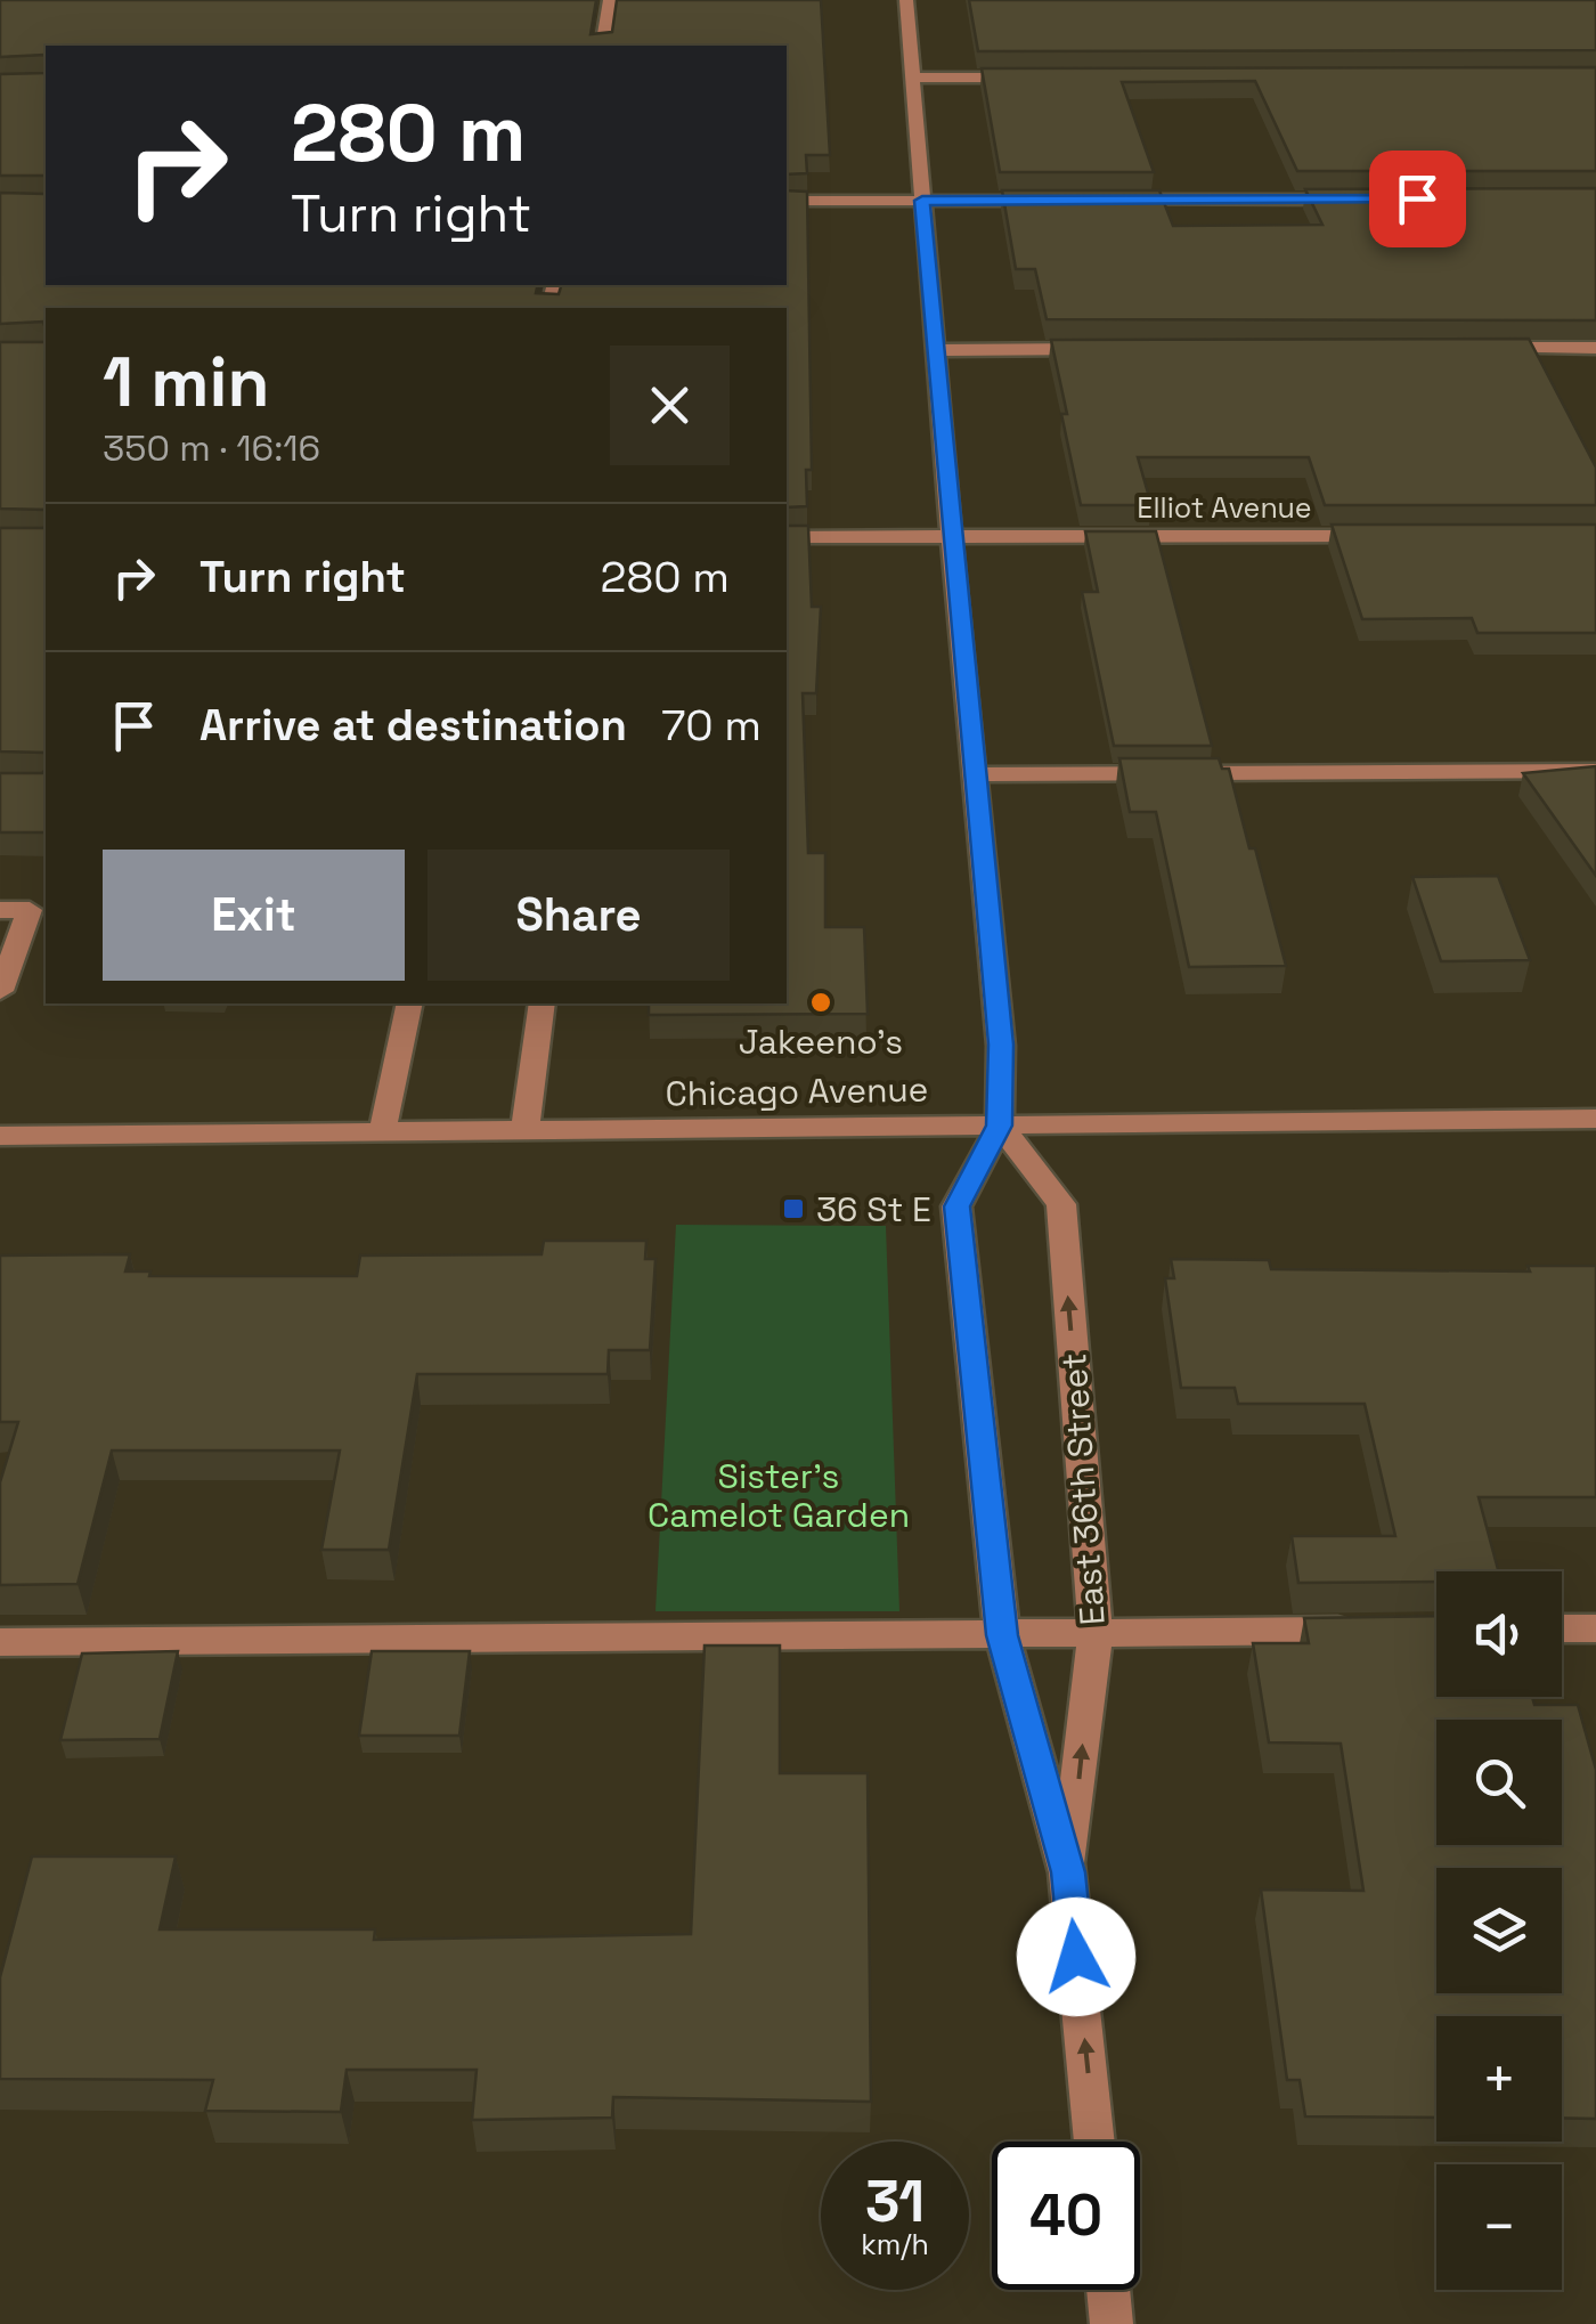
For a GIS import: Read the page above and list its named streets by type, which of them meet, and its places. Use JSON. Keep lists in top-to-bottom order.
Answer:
{
  "streets": {
    "street": ["Elliot Avenue", "Chicago Avenue", "East 36th Street"]
  },
  "crossings": [
    ["Elliot Avenue", "East 36th Street"],
    ["Chicago Avenue", "East 36th Street"]
  ],
  "parks": ["Sister's Camelot Garden"],
  "places": {
    "other": ["Jakeeno's"],
    "transit": ["36 St E"]
  },
  "page": {
    "turn": ["280 m", "Turn right"],
    "heading": ["1 min", "350 m · 16:16"],
    "list": [
      {
        "name": "Turn right",
        "value": "280 m"
      },
      {
        "name": "Arrive at destination",
        "value": "70 m"
      }
    ],
    "buttons": ["Exit", "Share"],
    "map_buttons": ["+", "−"],
    "speed": "31 km/h",
    "limit": "40"
  }
}
